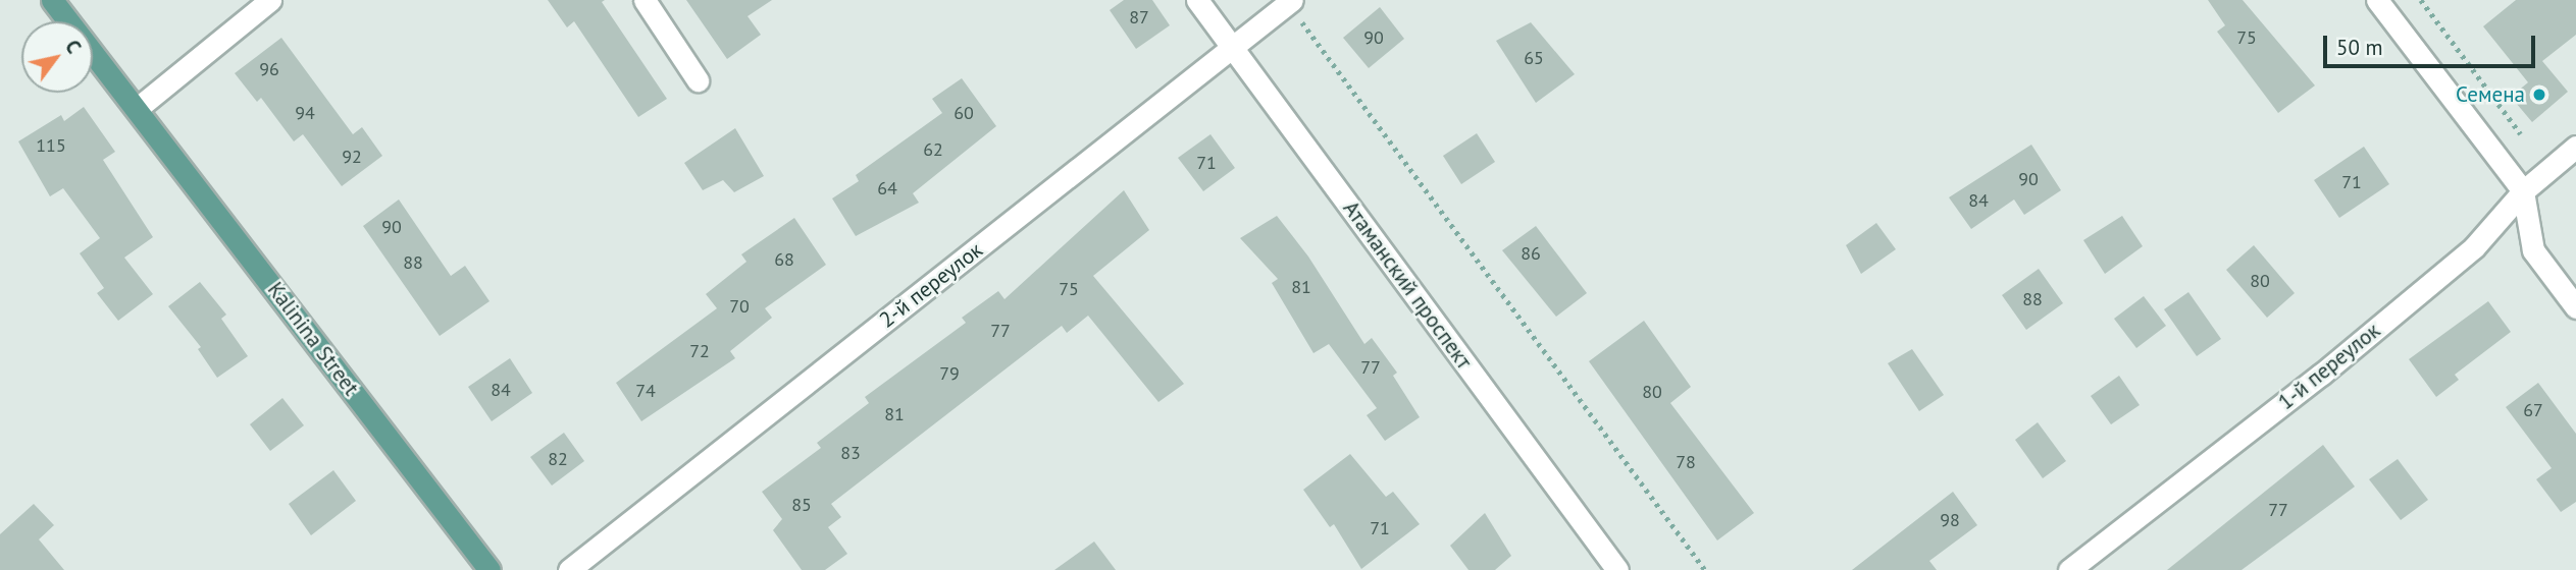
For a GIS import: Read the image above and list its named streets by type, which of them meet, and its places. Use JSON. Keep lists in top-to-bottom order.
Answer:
{
  "streets": {
    "main road": ["Kalinina Street"],
    "street": ["2-й переулок", "Атаманский проспект", "1-й переулок"]
  },
  "crossings": [
    ["2-й переулок", "Атаманский проспект"]
  ],
  "places": ["Семена"],
  "house_numbers": [
    "87",
    "90",
    "75",
    "65",
    "96",
    "94",
    "60",
    "115",
    "62",
    "92",
    "71",
    "90",
    "71",
    "64",
    "84",
    "90",
    "86",
    "68",
    "88",
    "80",
    "81",
    "75",
    "88",
    "70",
    "77",
    "72",
    "77",
    "79",
    "84",
    "74",
    "80",
    "67",
    "81",
    "83",
    "82",
    "78",
    "85",
    "77",
    "98",
    "71"
  ],
  "scale_bar": "50 m",
  "north": "top right"
}
